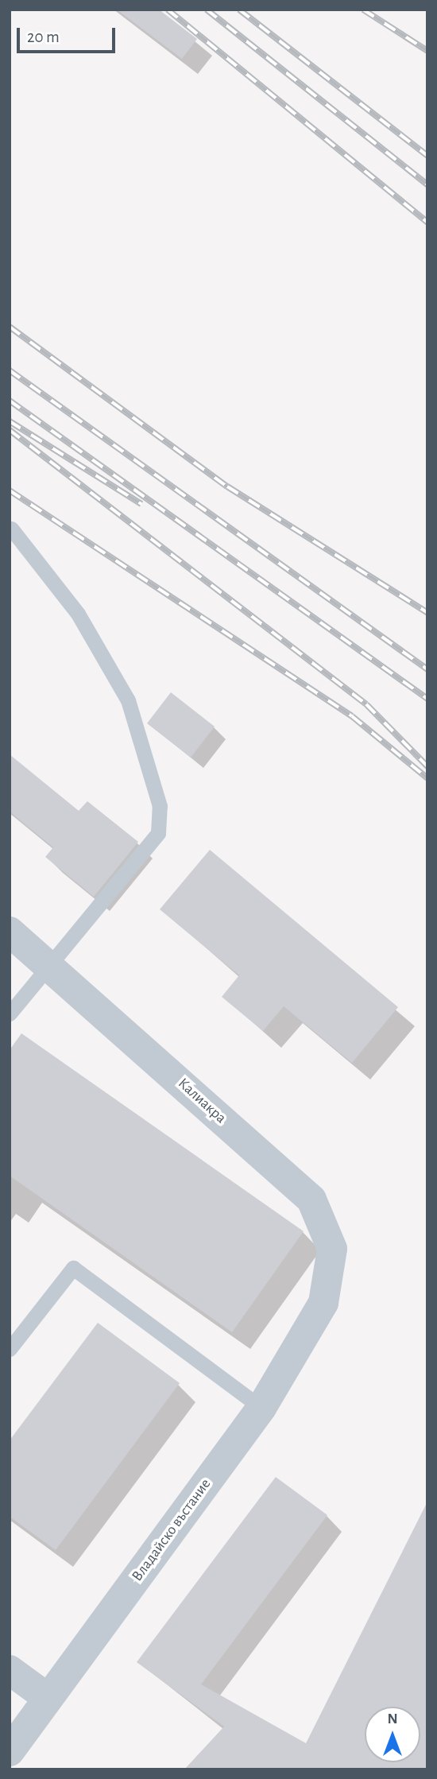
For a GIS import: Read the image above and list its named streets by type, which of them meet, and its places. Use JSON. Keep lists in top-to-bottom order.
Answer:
{
  "streets": {
    "street": ["Калиакра", "Владайско въстание"]
  },
  "crossings": [
    ["Калиакра", "Владайско въстание"]
  ],
  "scale_bar": "20 m",
  "north": "top"
}
